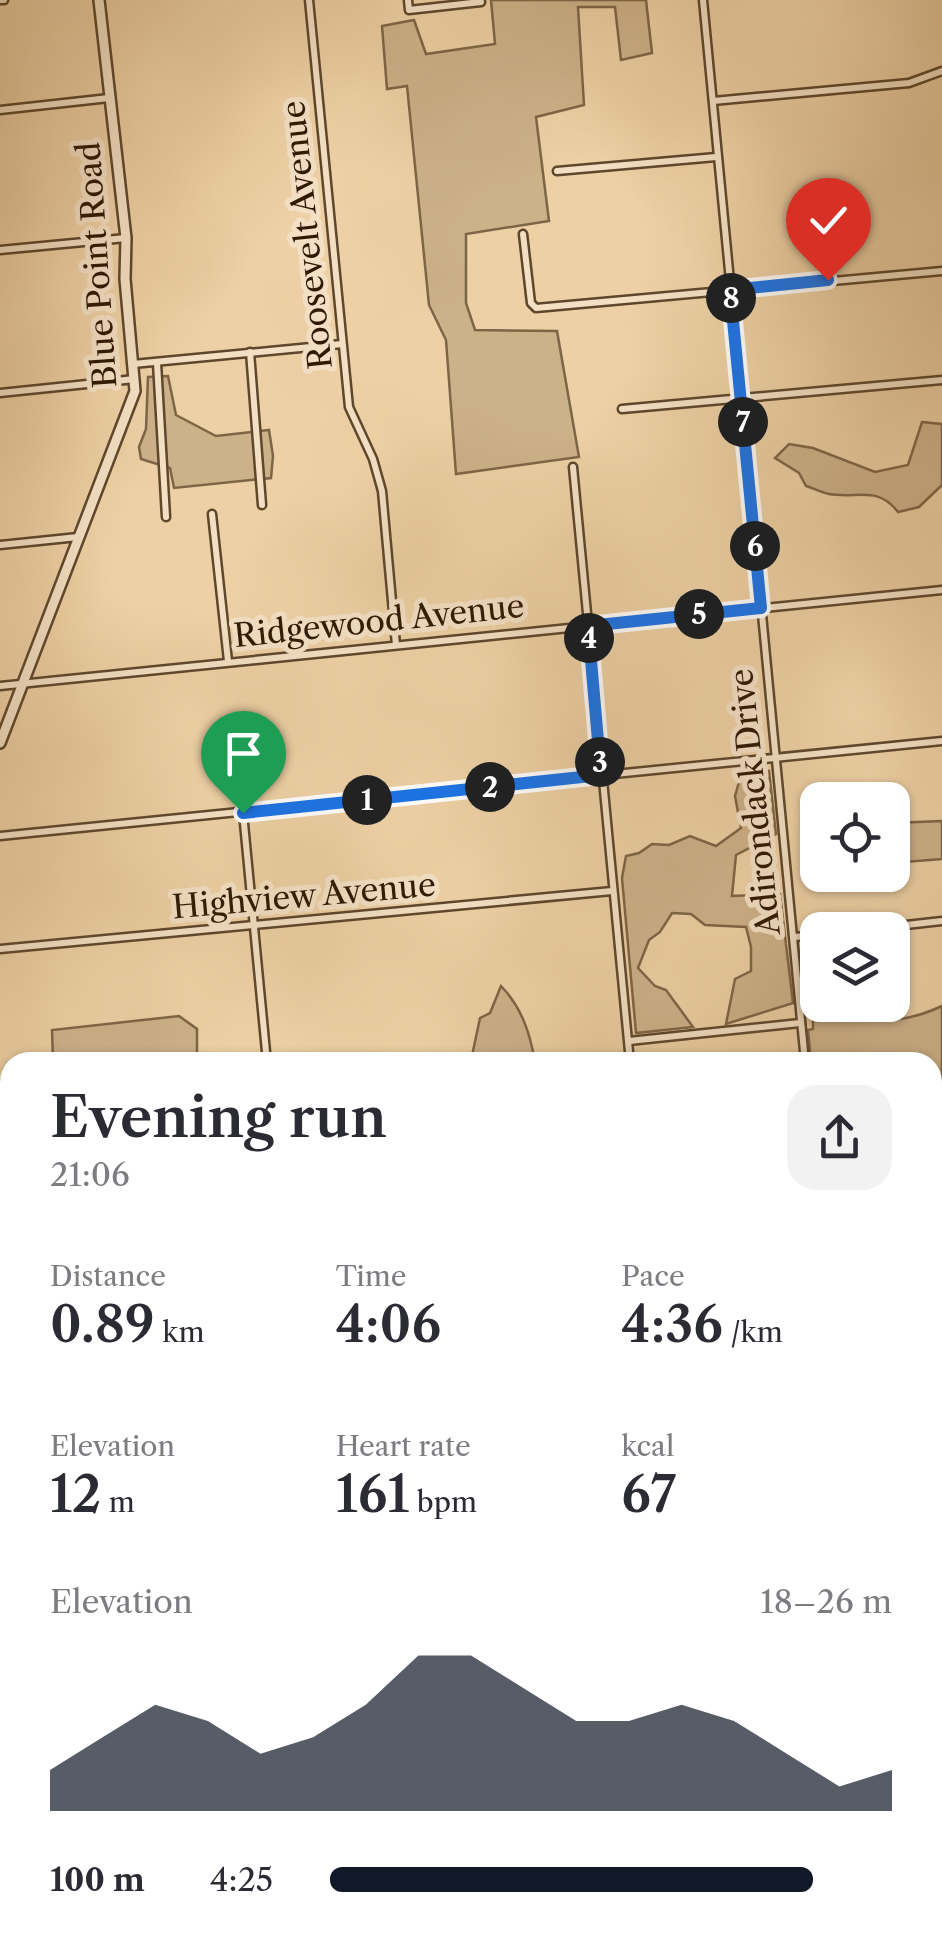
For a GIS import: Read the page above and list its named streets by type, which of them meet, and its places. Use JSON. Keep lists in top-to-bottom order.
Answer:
{
  "streets": {
    "street": [
      "Roosevelt Avenue",
      "Blue Point Road",
      "Ridgewood Avenue",
      "Adirondack Drive",
      "Highview Avenue"
    ]
  },
  "crossings": [
    ["Roosevelt Avenue", "Ridgewood Avenue"],
    ["Blue Point Road", "Ridgewood Avenue"],
    ["Ridgewood Avenue", "Adirondack Drive"]
  ],
  "page": {
    "pins": [
      "8",
      "7",
      "6",
      "5",
      "4",
      "3",
      "2",
      "1"
    ],
    "heading": ["Evening run", "21:06"],
    "stats": [
      ["Distance", "0.89 km"],
      ["Time", "4:06"],
      ["Pace", "4:36 /km"],
      ["Elevation", "12 m"],
      ["Heart rate", "161 bpm"],
      ["kcal", "67"]
    ],
    "chart": ["Elevation", "18–26 m"],
    "list": [
      {
        "name": "100 m",
        "note": "4:25"
      }
    ]
  }
}
